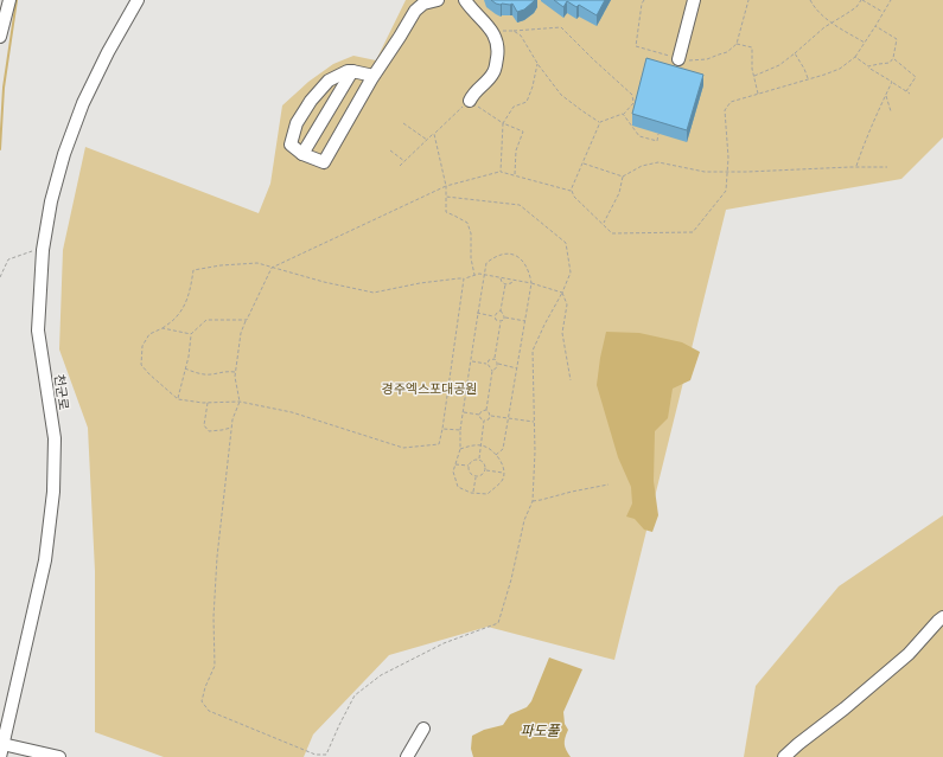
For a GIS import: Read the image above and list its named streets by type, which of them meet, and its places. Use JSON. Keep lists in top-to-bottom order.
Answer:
{
  "streets": {
    "street": ["천군로"]
  },
  "water": ["파도풀"],
  "parks": ["경주엑스포대공원"]
}
